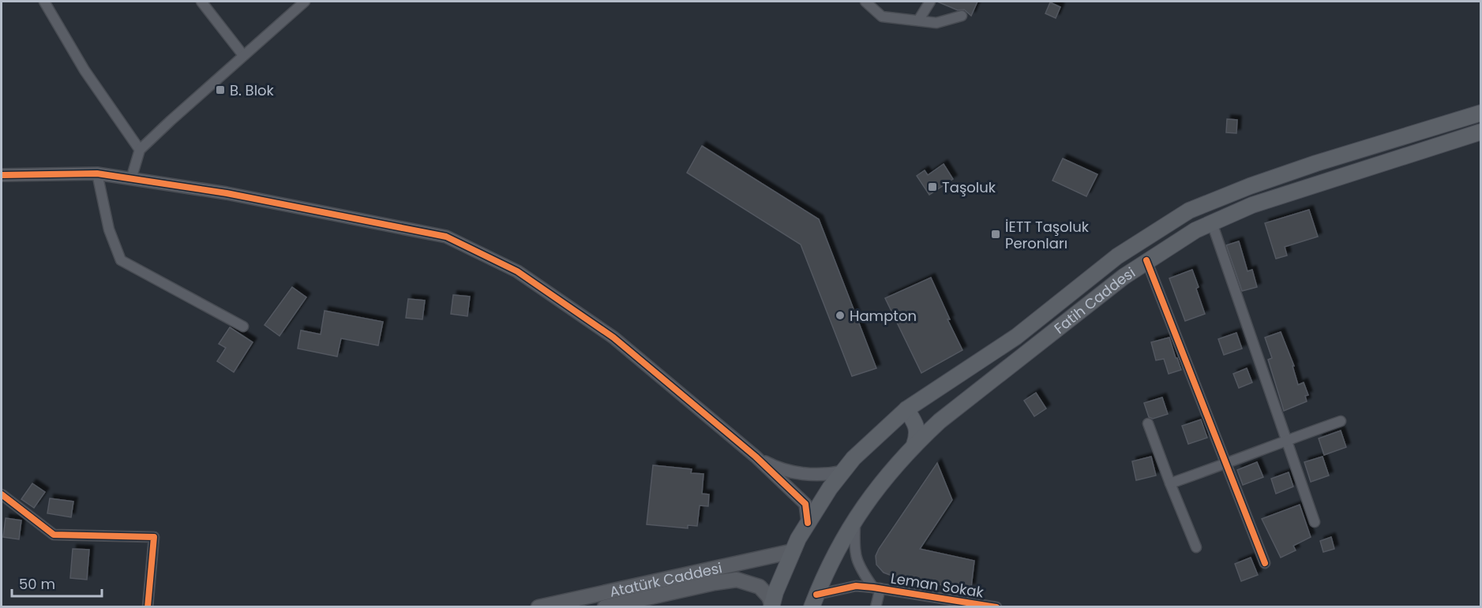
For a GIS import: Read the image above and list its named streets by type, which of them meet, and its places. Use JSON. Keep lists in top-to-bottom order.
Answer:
{
  "streets": {
    "main road": ["Fatih Caddesi", "Atatürk Caddesi"],
    "street": ["Leman Sokak"]
  },
  "crossings": [
    ["Fatih Caddesi", "Atatürk Caddesi"],
    ["Fatih Caddesi", "Leman Sokak"]
  ],
  "places": {
    "transit": ["B. Blok", "Taşoluk", "İETT Taşoluk Peronları"],
    "other": ["Hampton"]
  },
  "scale_bar": "50 m"
}
